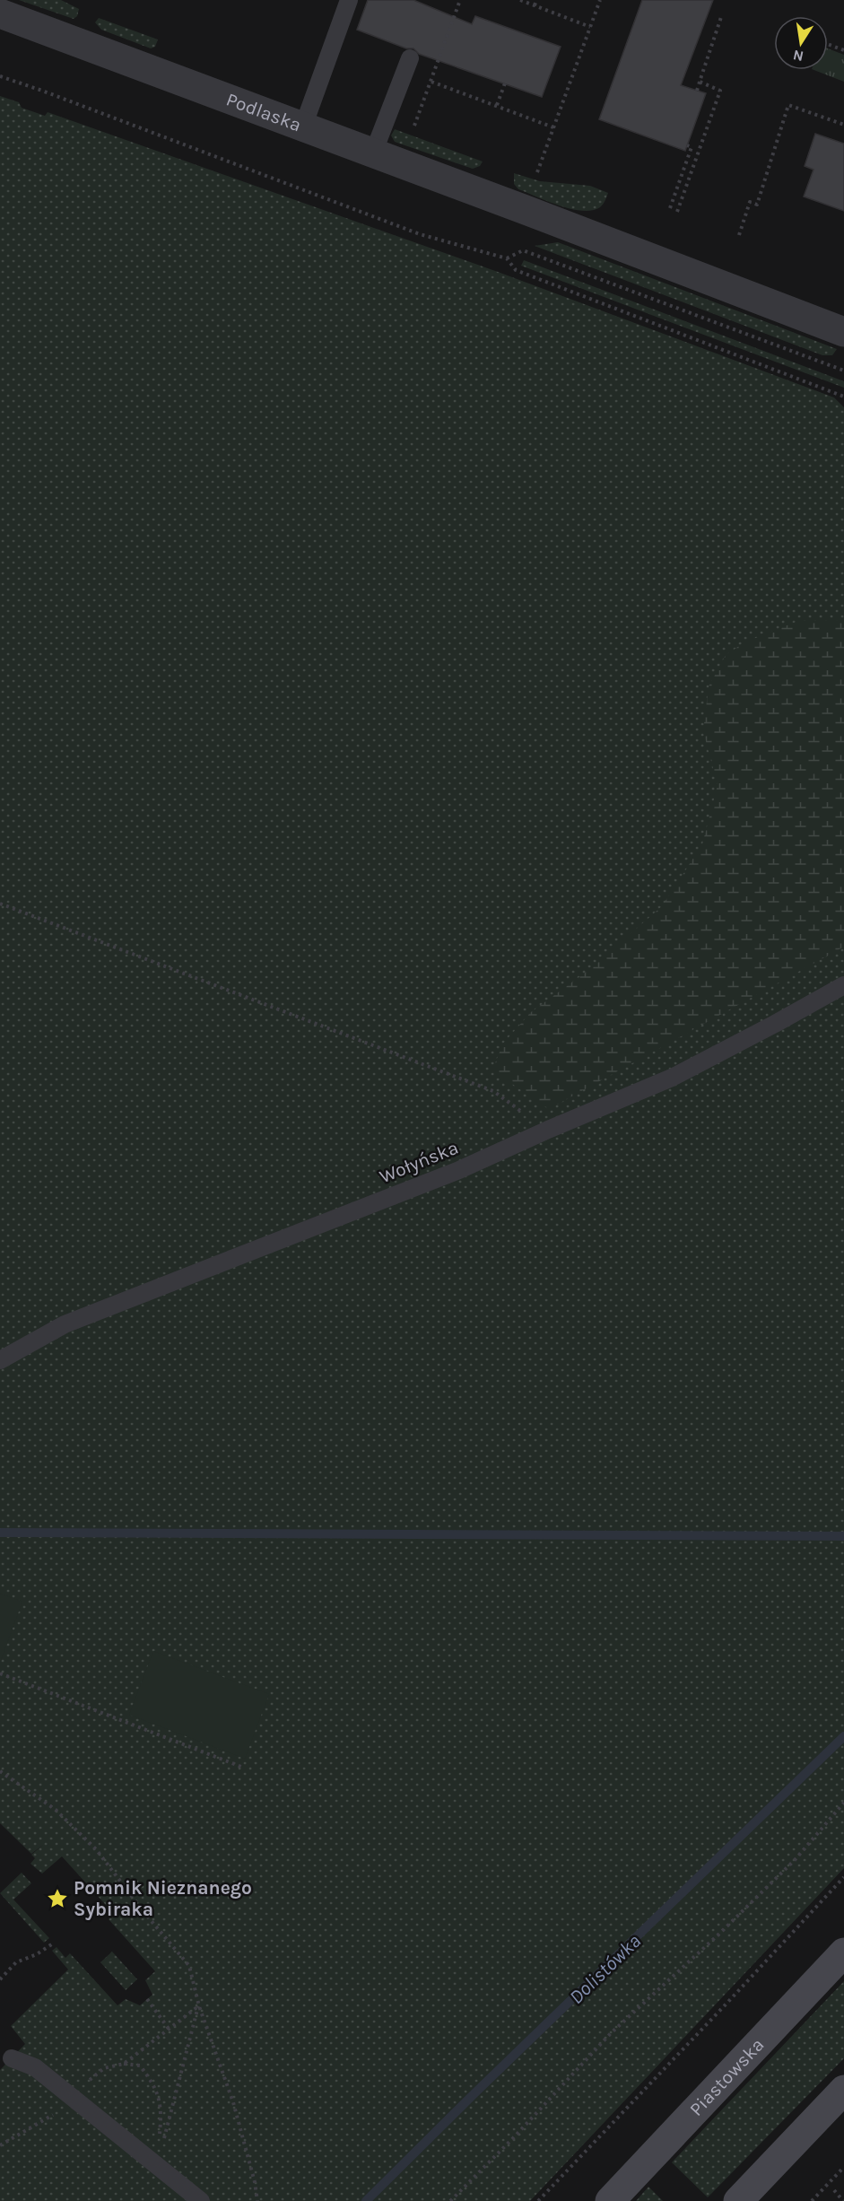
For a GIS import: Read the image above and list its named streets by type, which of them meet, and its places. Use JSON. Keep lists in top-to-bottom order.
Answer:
{
  "streets": {
    "main road": ["Piastowska"],
    "street": ["Podlaska"],
    "lane": ["Wołyńska"]
  },
  "water": ["Dolistówka"],
  "places": {
    "place": ["Pomnik Nieznanego Sybiraka"]
  },
  "north": "bottom"
}
